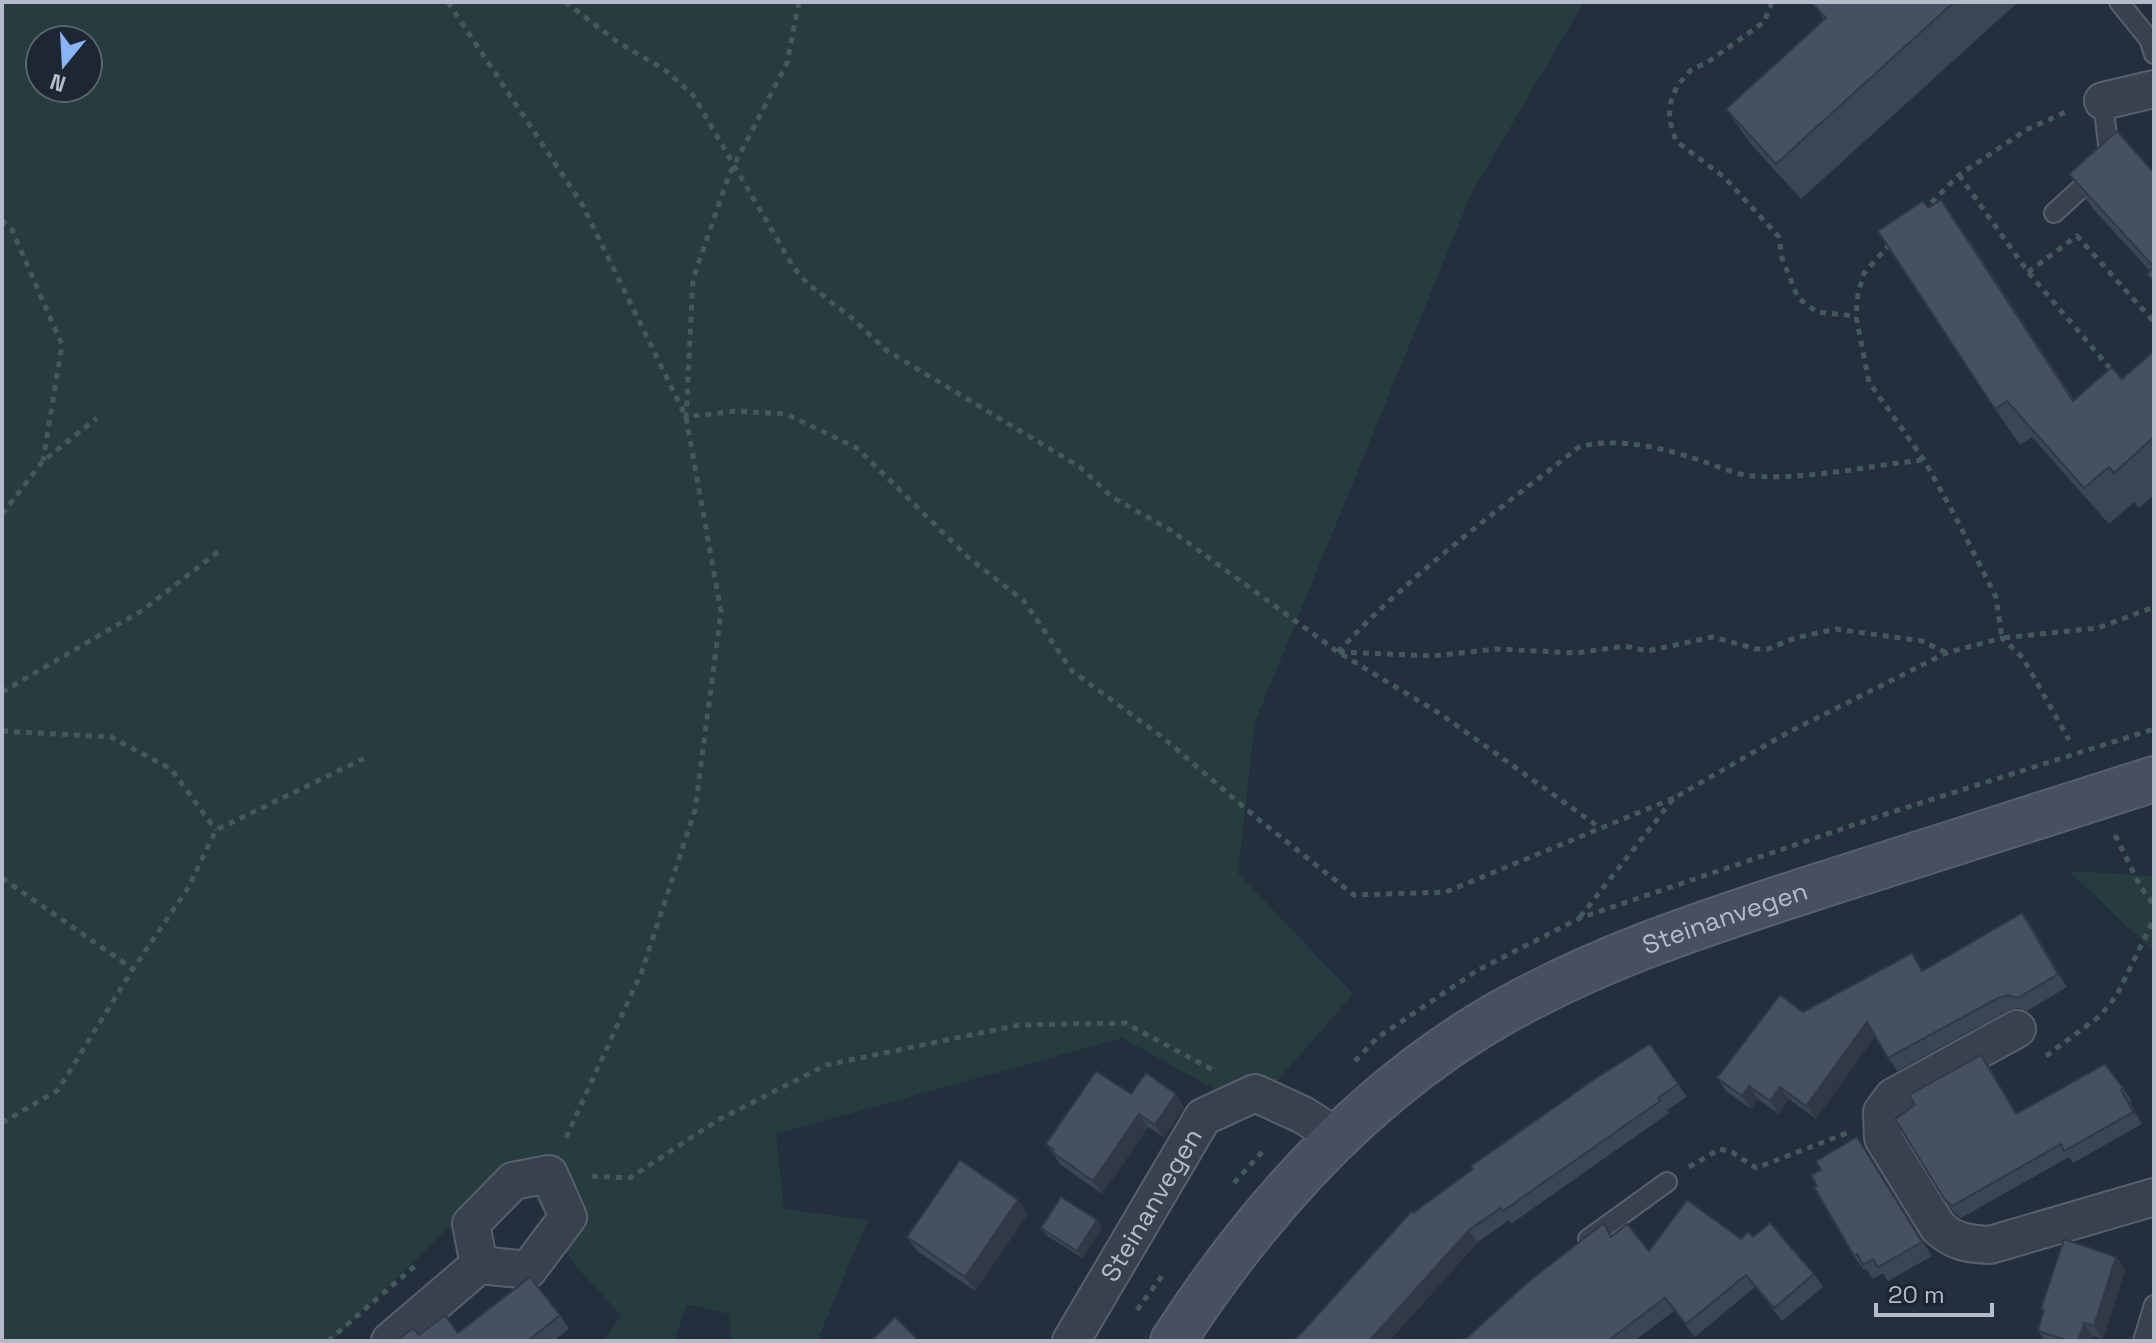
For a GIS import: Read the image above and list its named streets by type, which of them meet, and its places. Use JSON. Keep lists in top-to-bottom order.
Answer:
{
  "streets": {
    "main road": ["Steinanvegen"]
  },
  "scale_bar": "20 m",
  "north": "bottom"
}
